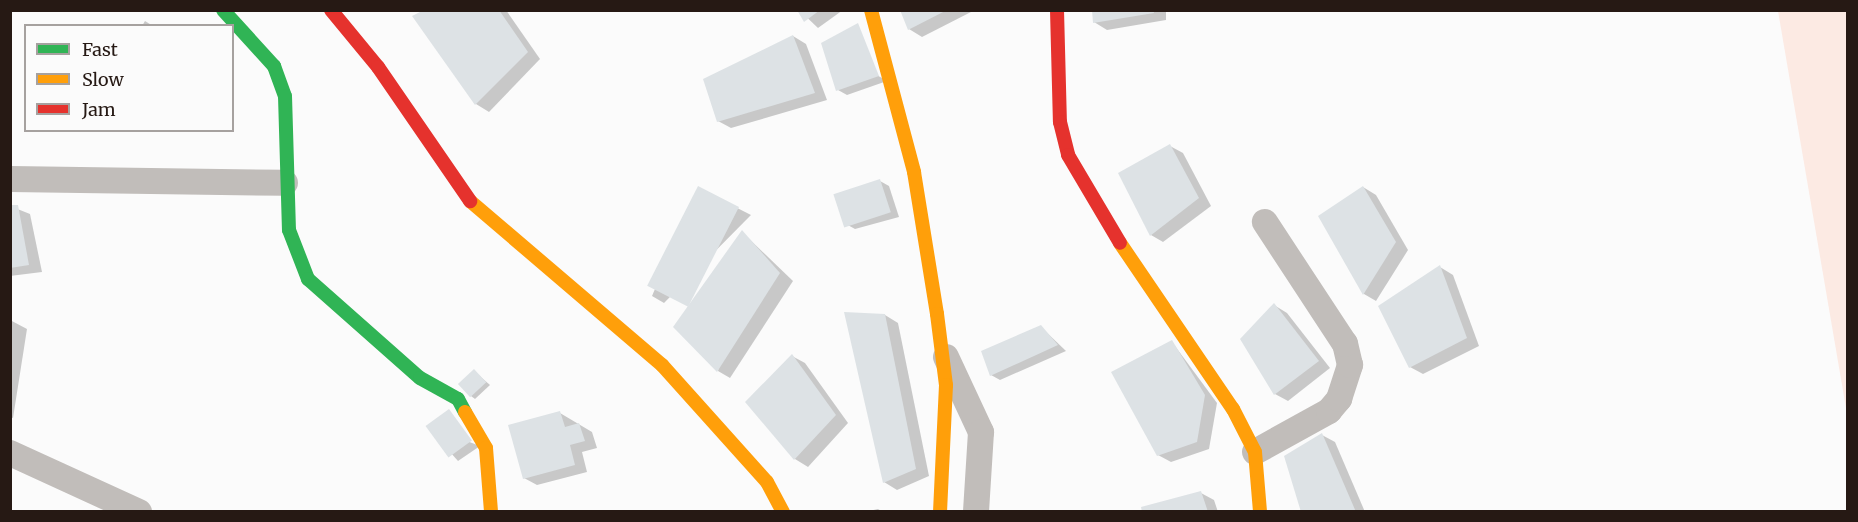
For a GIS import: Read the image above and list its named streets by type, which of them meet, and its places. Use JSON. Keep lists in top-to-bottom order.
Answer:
{
  "legend": ["Fast", "Slow", "Jam"]
}
